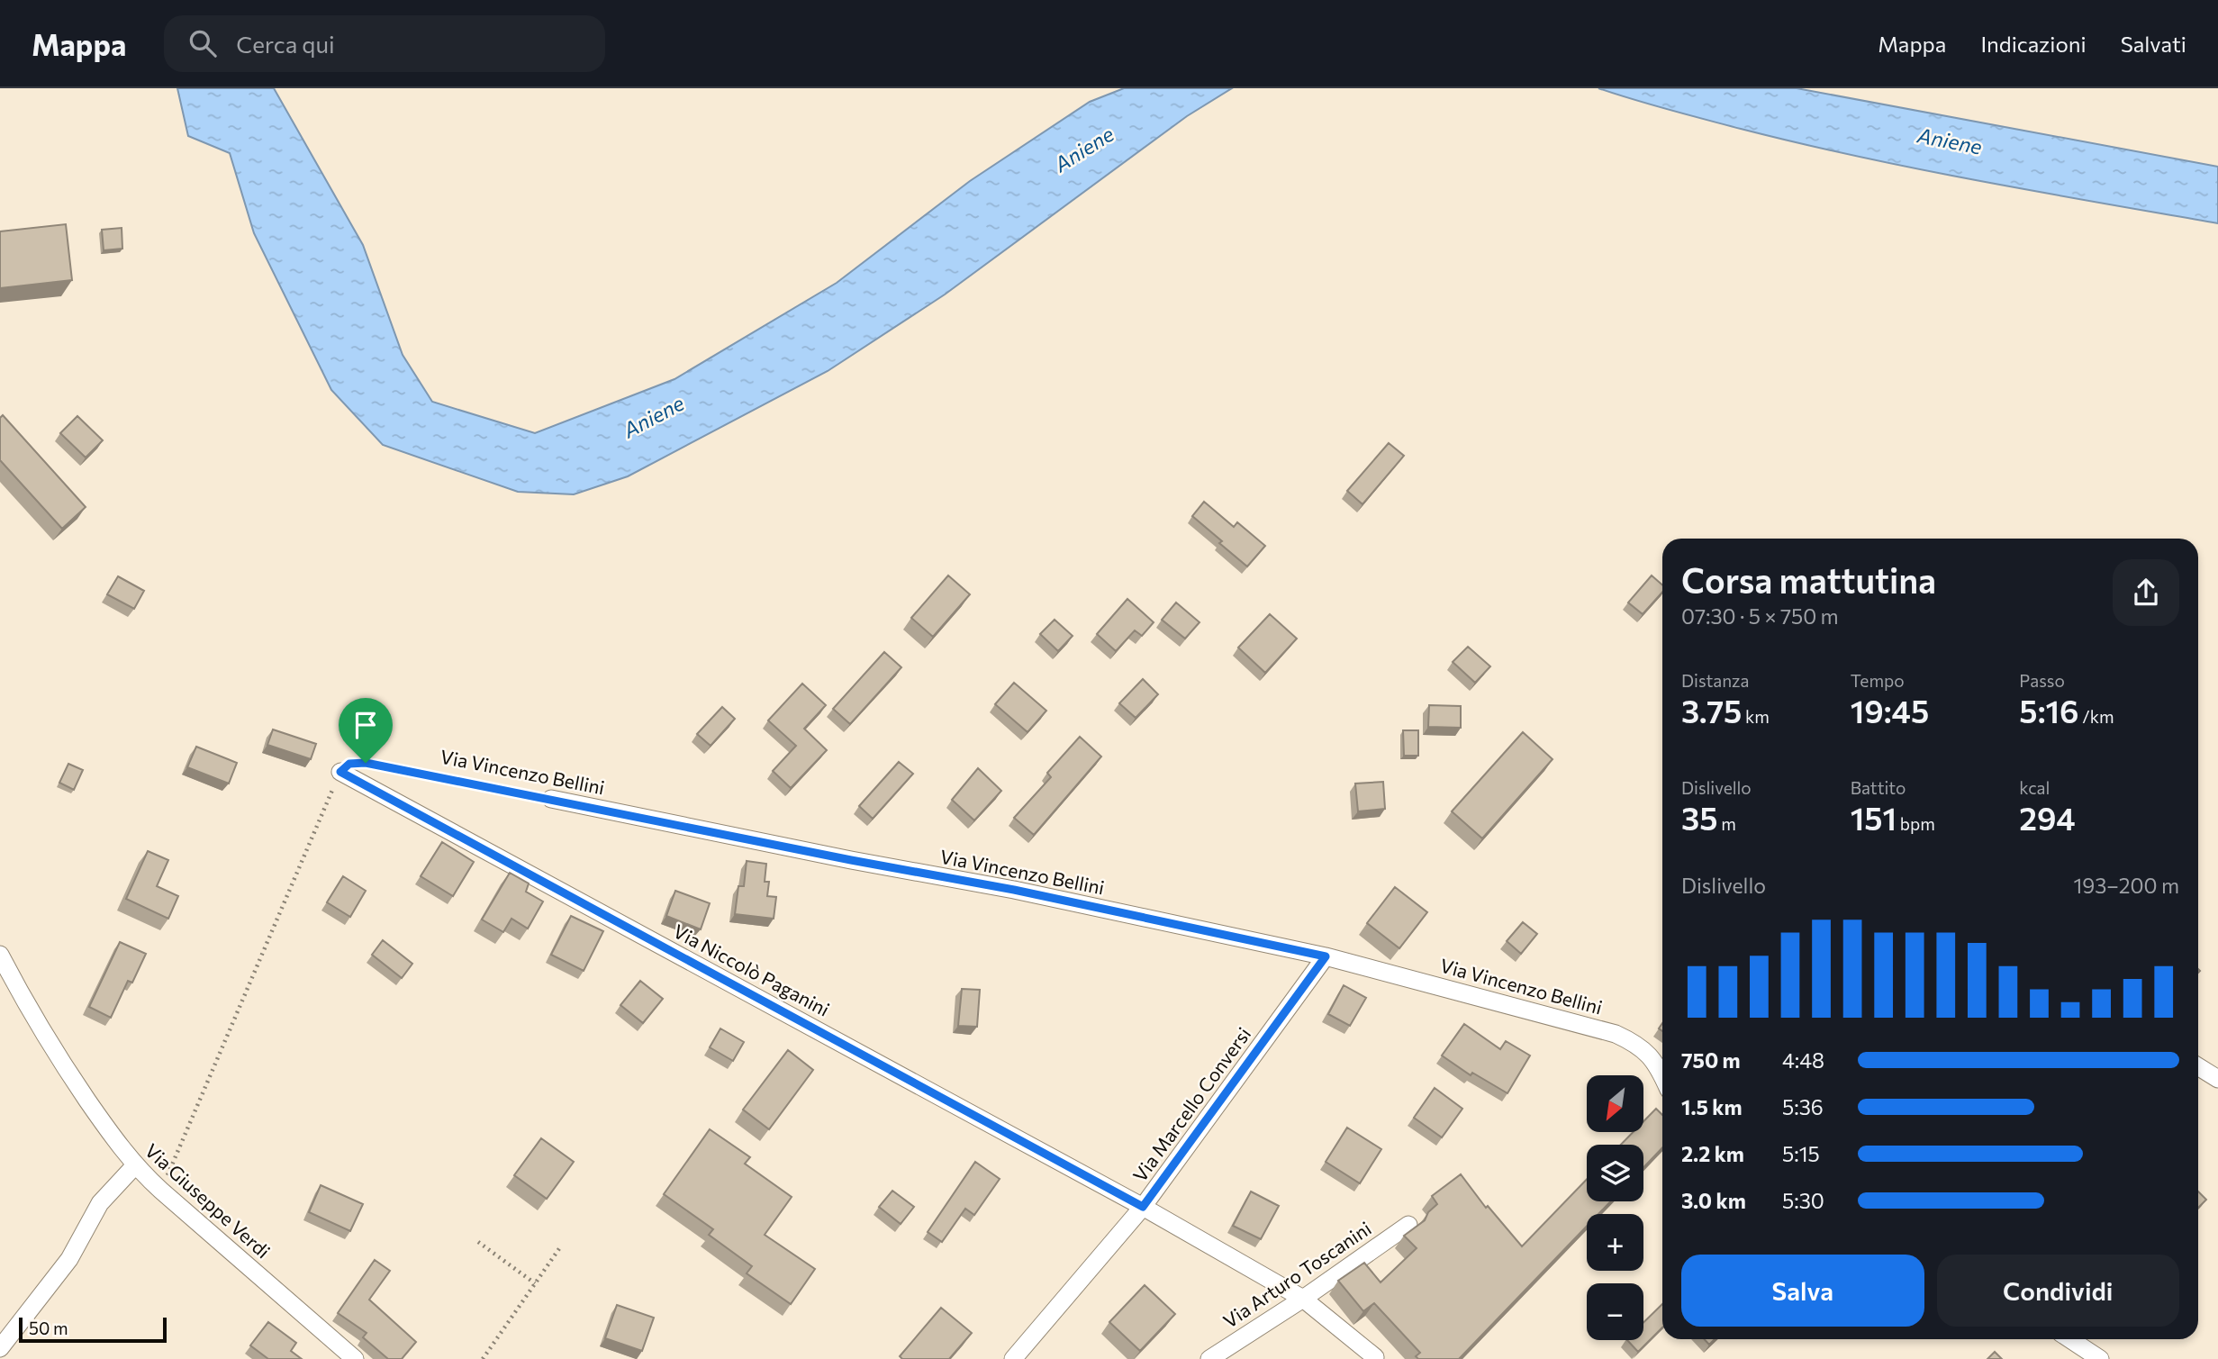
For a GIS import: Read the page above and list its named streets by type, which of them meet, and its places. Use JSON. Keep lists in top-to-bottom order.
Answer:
{
  "streets": {
    "street": [
      "Via Vincenzo Bellini",
      "Via Niccolò Paganini",
      "Via Marcello Conversi",
      "Via Giuseppe Verdi",
      "Via Arturo Toscanini"
    ]
  },
  "crossings": [
    ["Via Vincenzo Bellini", "Via Niccolò Paganini"],
    ["Via Vincenzo Bellini", "Via Marcello Conversi"],
    ["Via Niccolò Paganini", "Via Marcello Conversi"],
    ["Via Niccolò Paganini", "Via Arturo Toscanini"]
  ],
  "water": ["Aniene"],
  "scale_bar": "50 m",
  "north": "bottom left",
  "page": {
    "header": "Mappa",
    "search": "Cerca qui",
    "nav": ["Mappa", "Indicazioni", "Salvati"],
    "heading": ["Corsa mattutina", "07:30 · 5 × 750 m"],
    "stats": [
      ["Distanza", "3.75 km"],
      ["Tempo", "19:45"],
      ["Passo", "5:16 /km"],
      ["Dislivello", "35 m"],
      ["Battito", "151 bpm"],
      ["kcal", "294"]
    ],
    "chart": ["Dislivello", "193–200 m"],
    "list": [
      {
        "name": "750 m",
        "note": "4:48"
      },
      {
        "name": "1.5 km",
        "note": "5:36"
      },
      {
        "name": "2.2 km",
        "note": "5:15"
      },
      {
        "name": "3.0 km",
        "note": "5:30"
      }
    ],
    "map_buttons": ["+", "−"],
    "buttons": ["Salva", "Condividi"],
    "scale": "50 m"
  }
}
